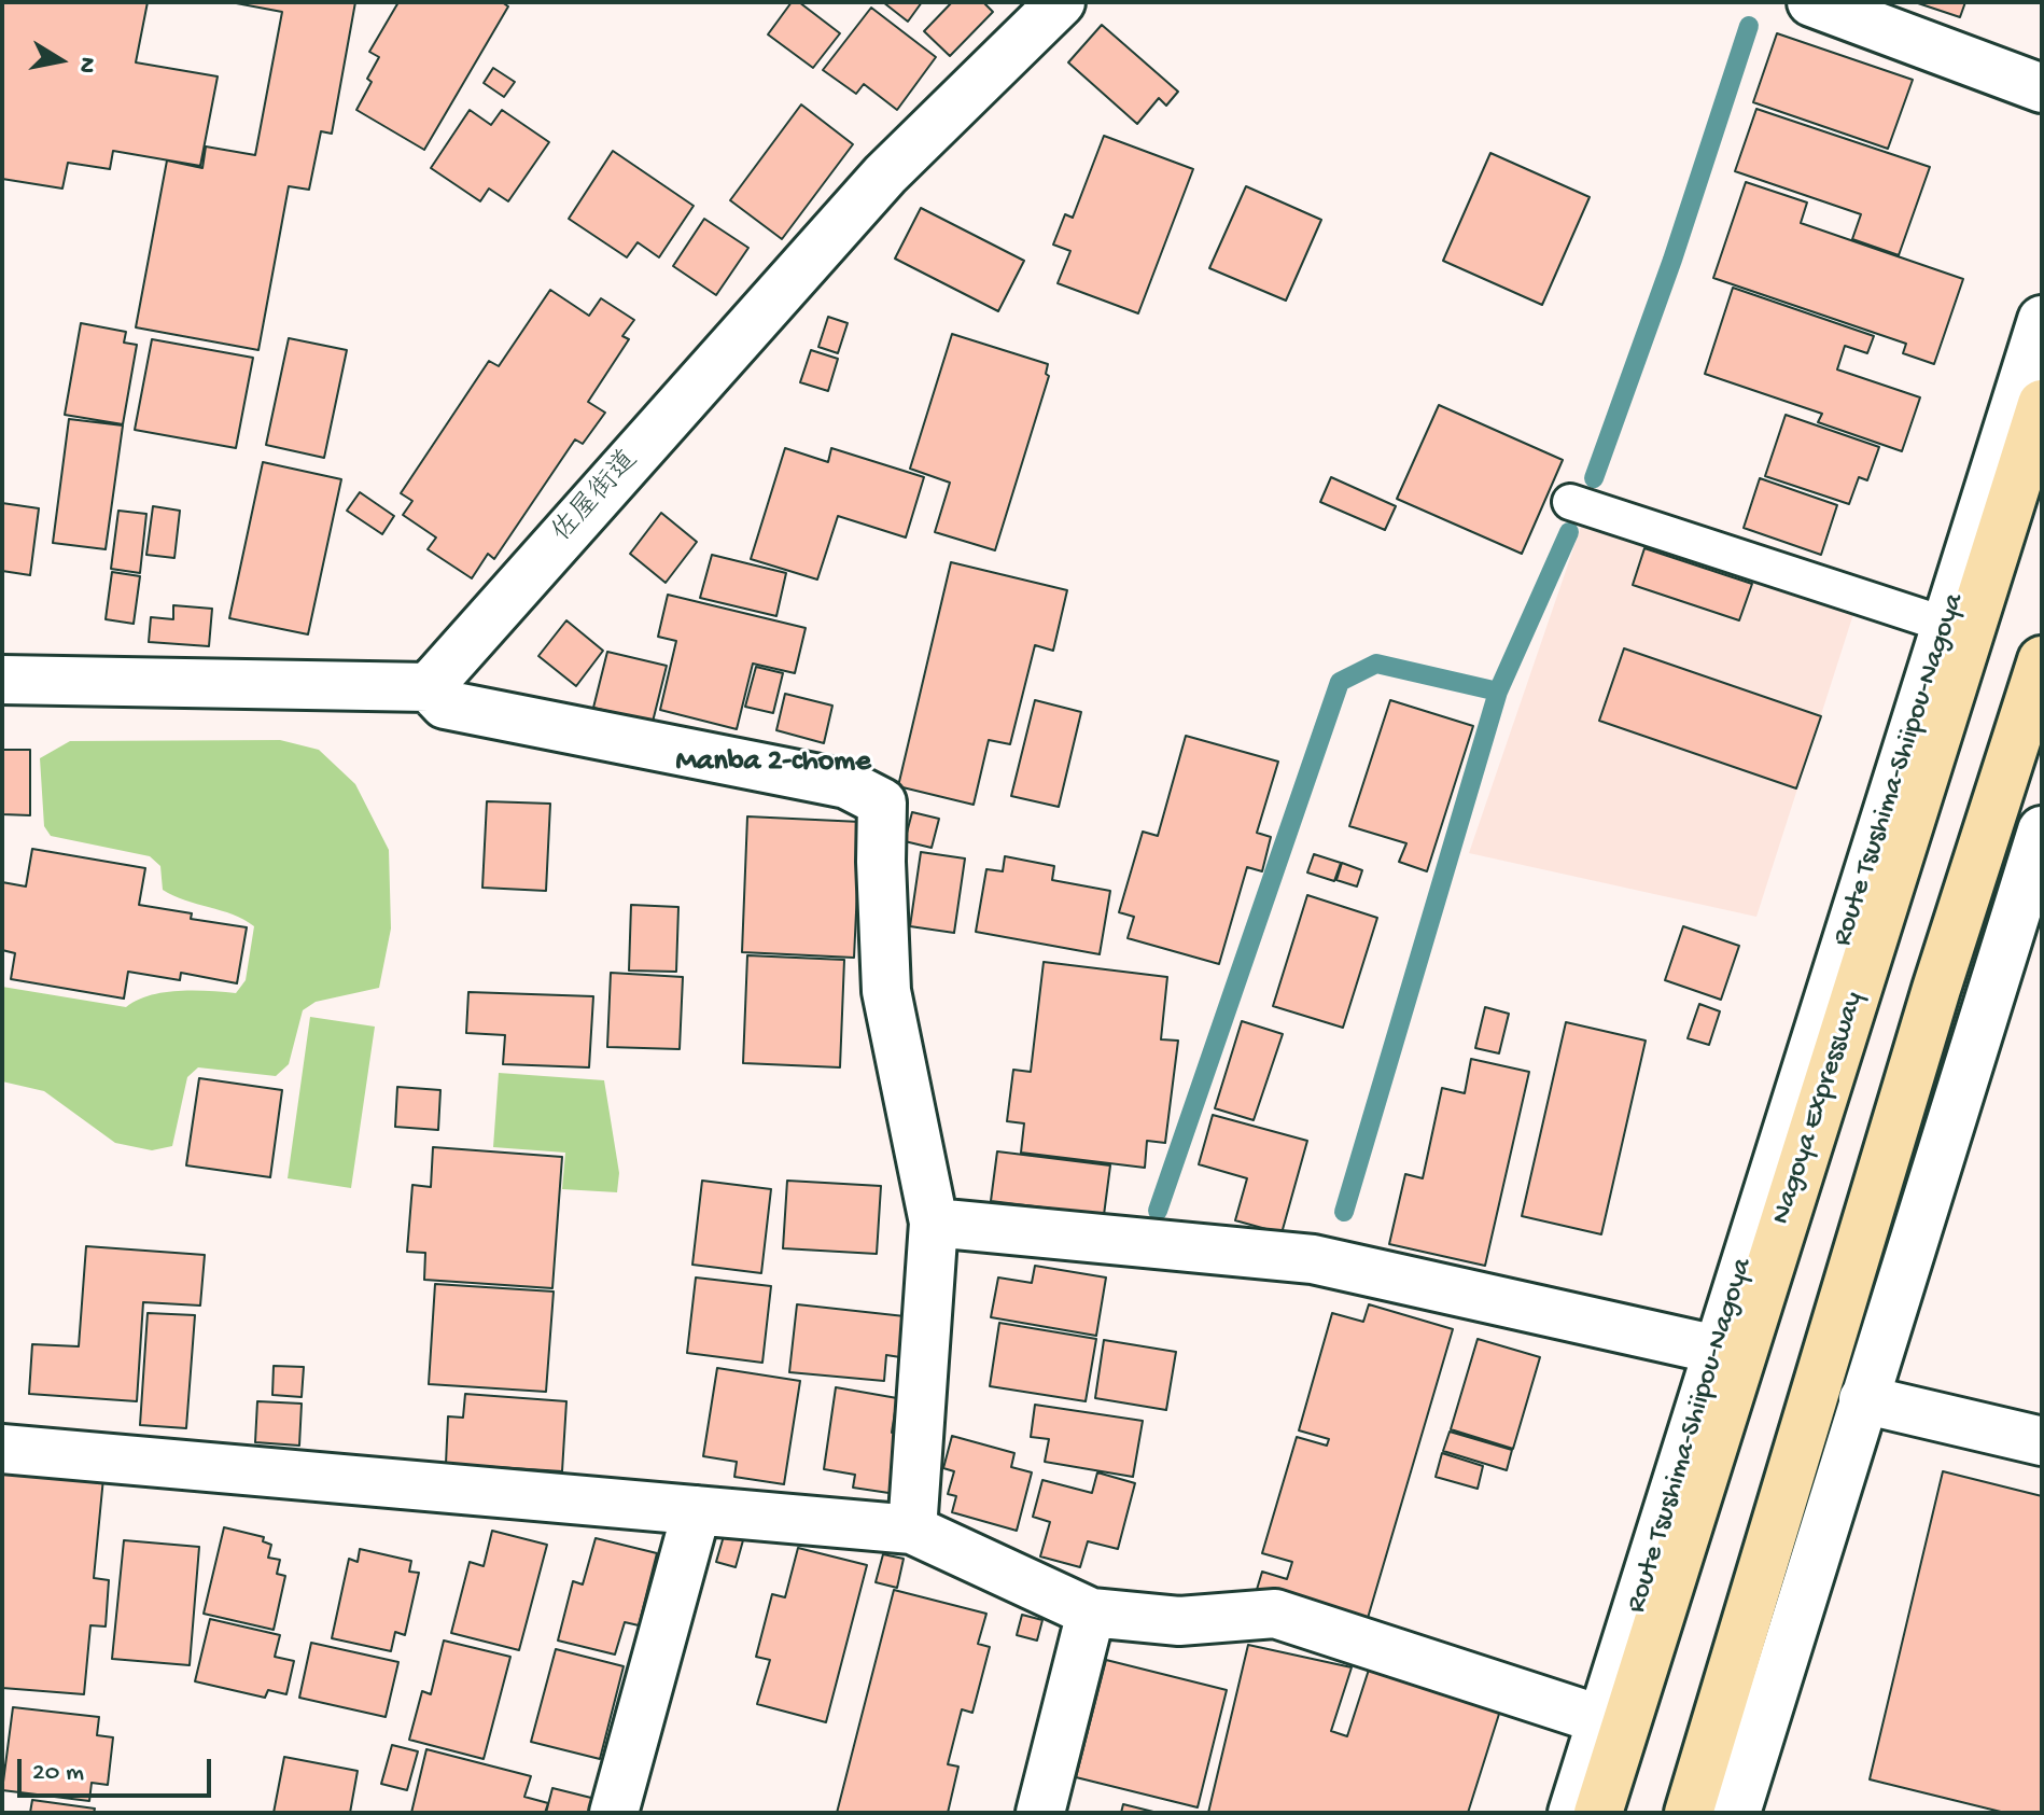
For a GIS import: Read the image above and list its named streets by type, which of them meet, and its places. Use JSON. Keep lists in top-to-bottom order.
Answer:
{
  "streets": {
    "highway": ["Nagoya Expressway"],
    "street": ["佐屋街道", "Route Tsushima-Shiipou-Nagoya"]
  },
  "districts": ["Manba 2-chome"],
  "scale_bar": "20 m",
  "north": "right"
}
